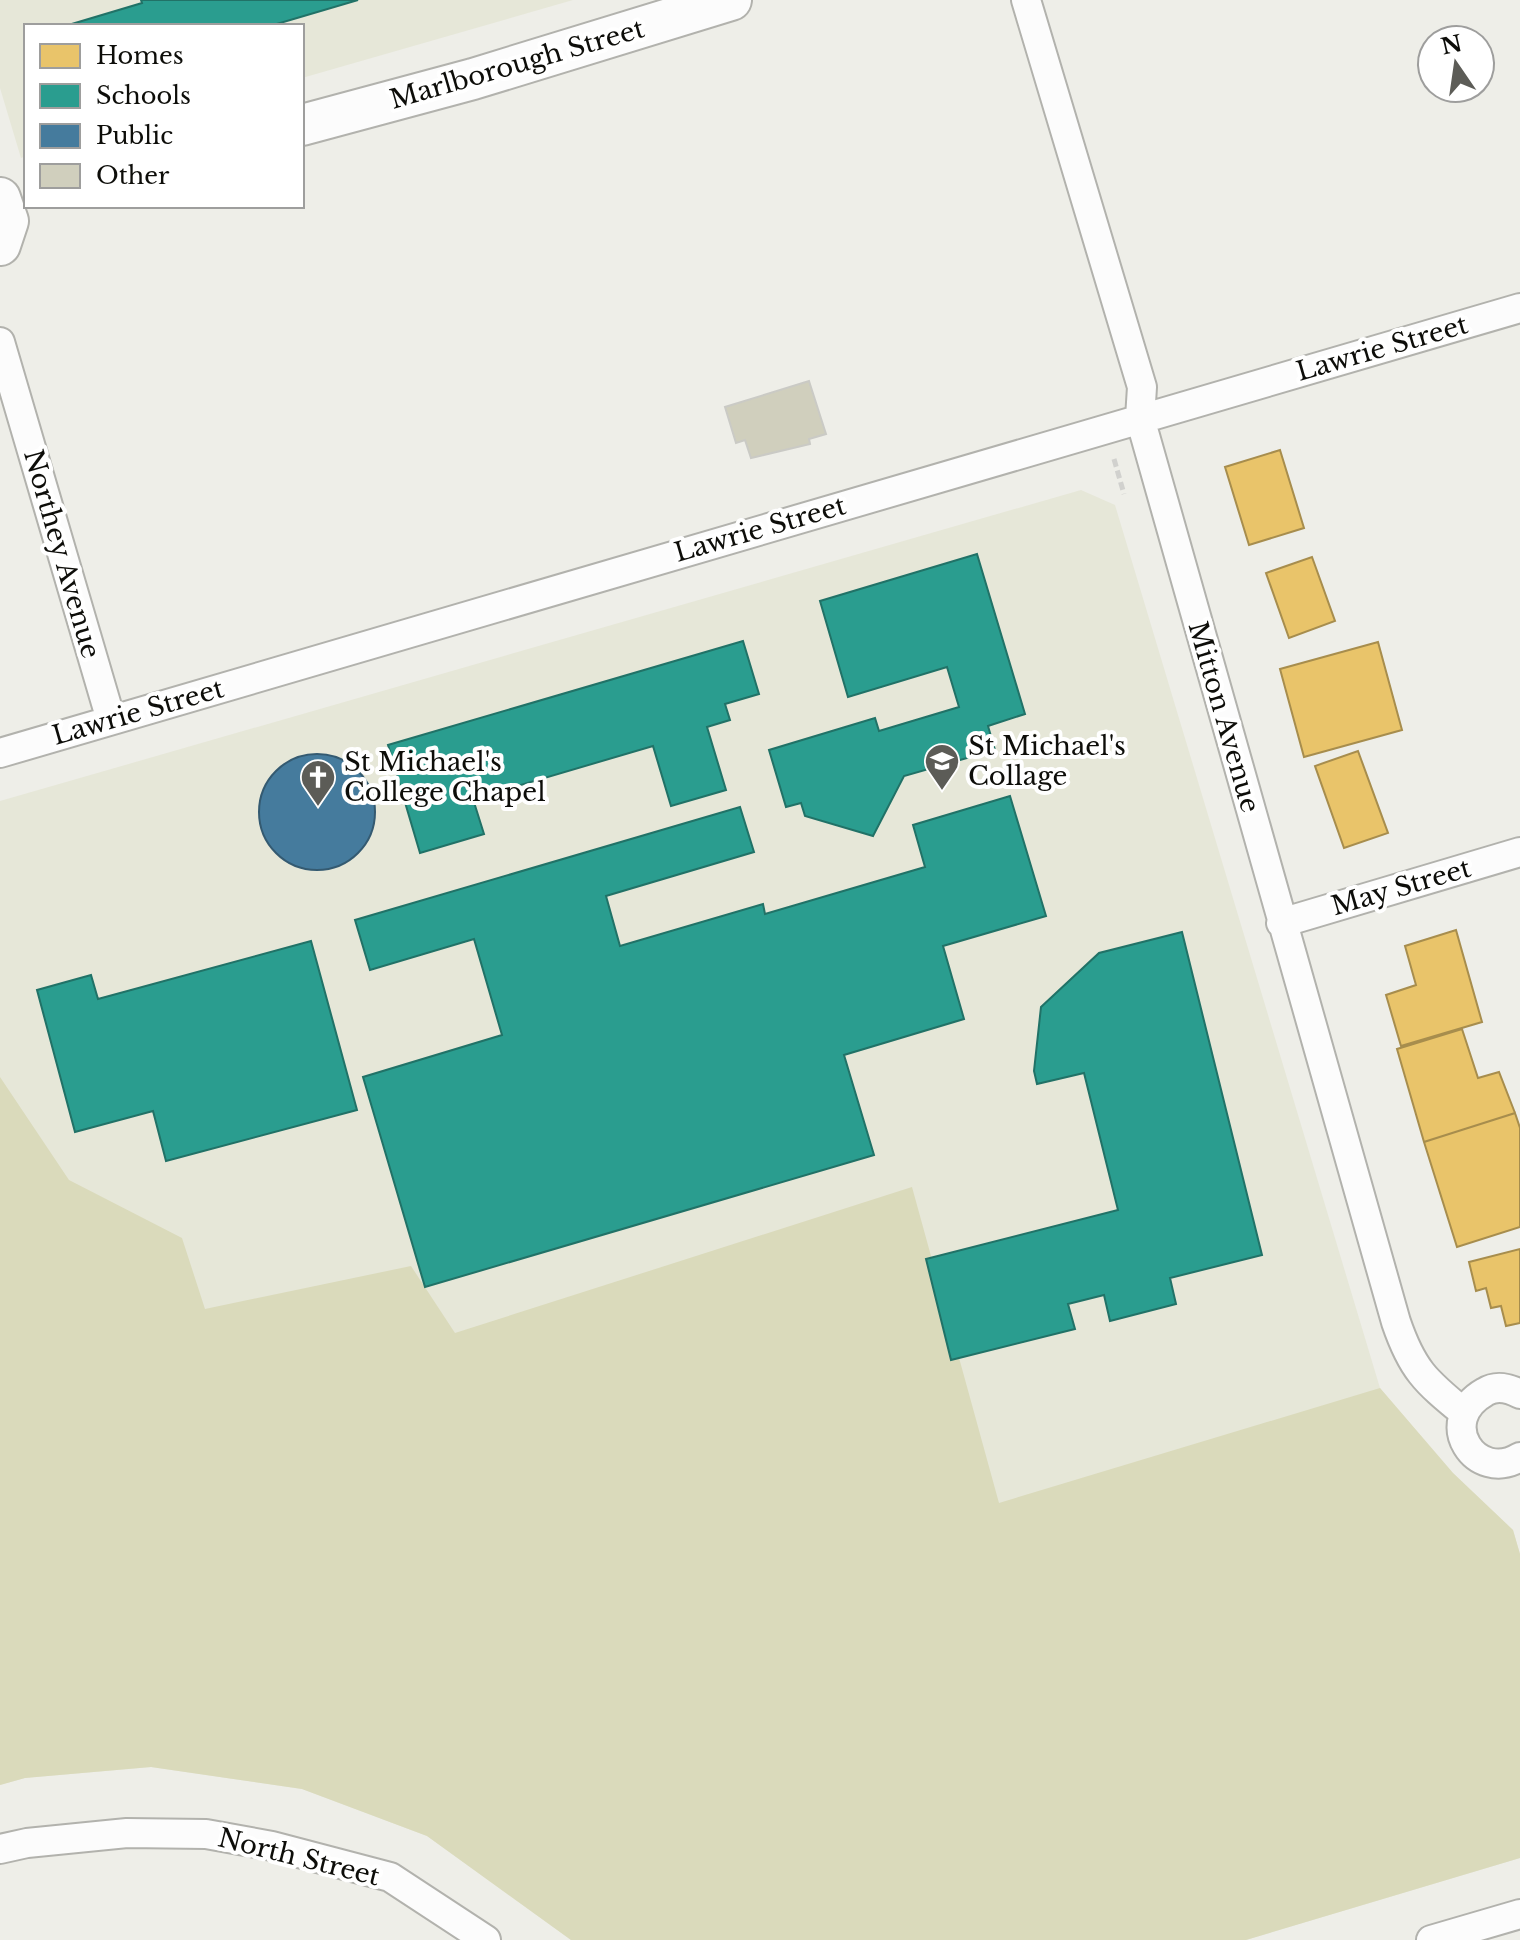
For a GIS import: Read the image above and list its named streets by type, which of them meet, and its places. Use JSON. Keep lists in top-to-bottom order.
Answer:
{
  "streets": {
    "street": [
      "Marlborough Street",
      "Lawrie Street",
      "Northey Avenue",
      "Mitton Avenue",
      "May Street",
      "North Street"
    ]
  },
  "crossings": [
    ["Lawrie Street", "Northey Avenue"],
    ["Lawrie Street", "Mitton Avenue"],
    ["Mitton Avenue", "May Street"]
  ],
  "places": {
    "school or university": ["St Michael's Collage"],
    "church": ["St Michael's College Chapel"]
  },
  "legend": [
    "Homes",
    "Schools",
    "Public",
    "Other"
  ],
  "north": "top"
}
